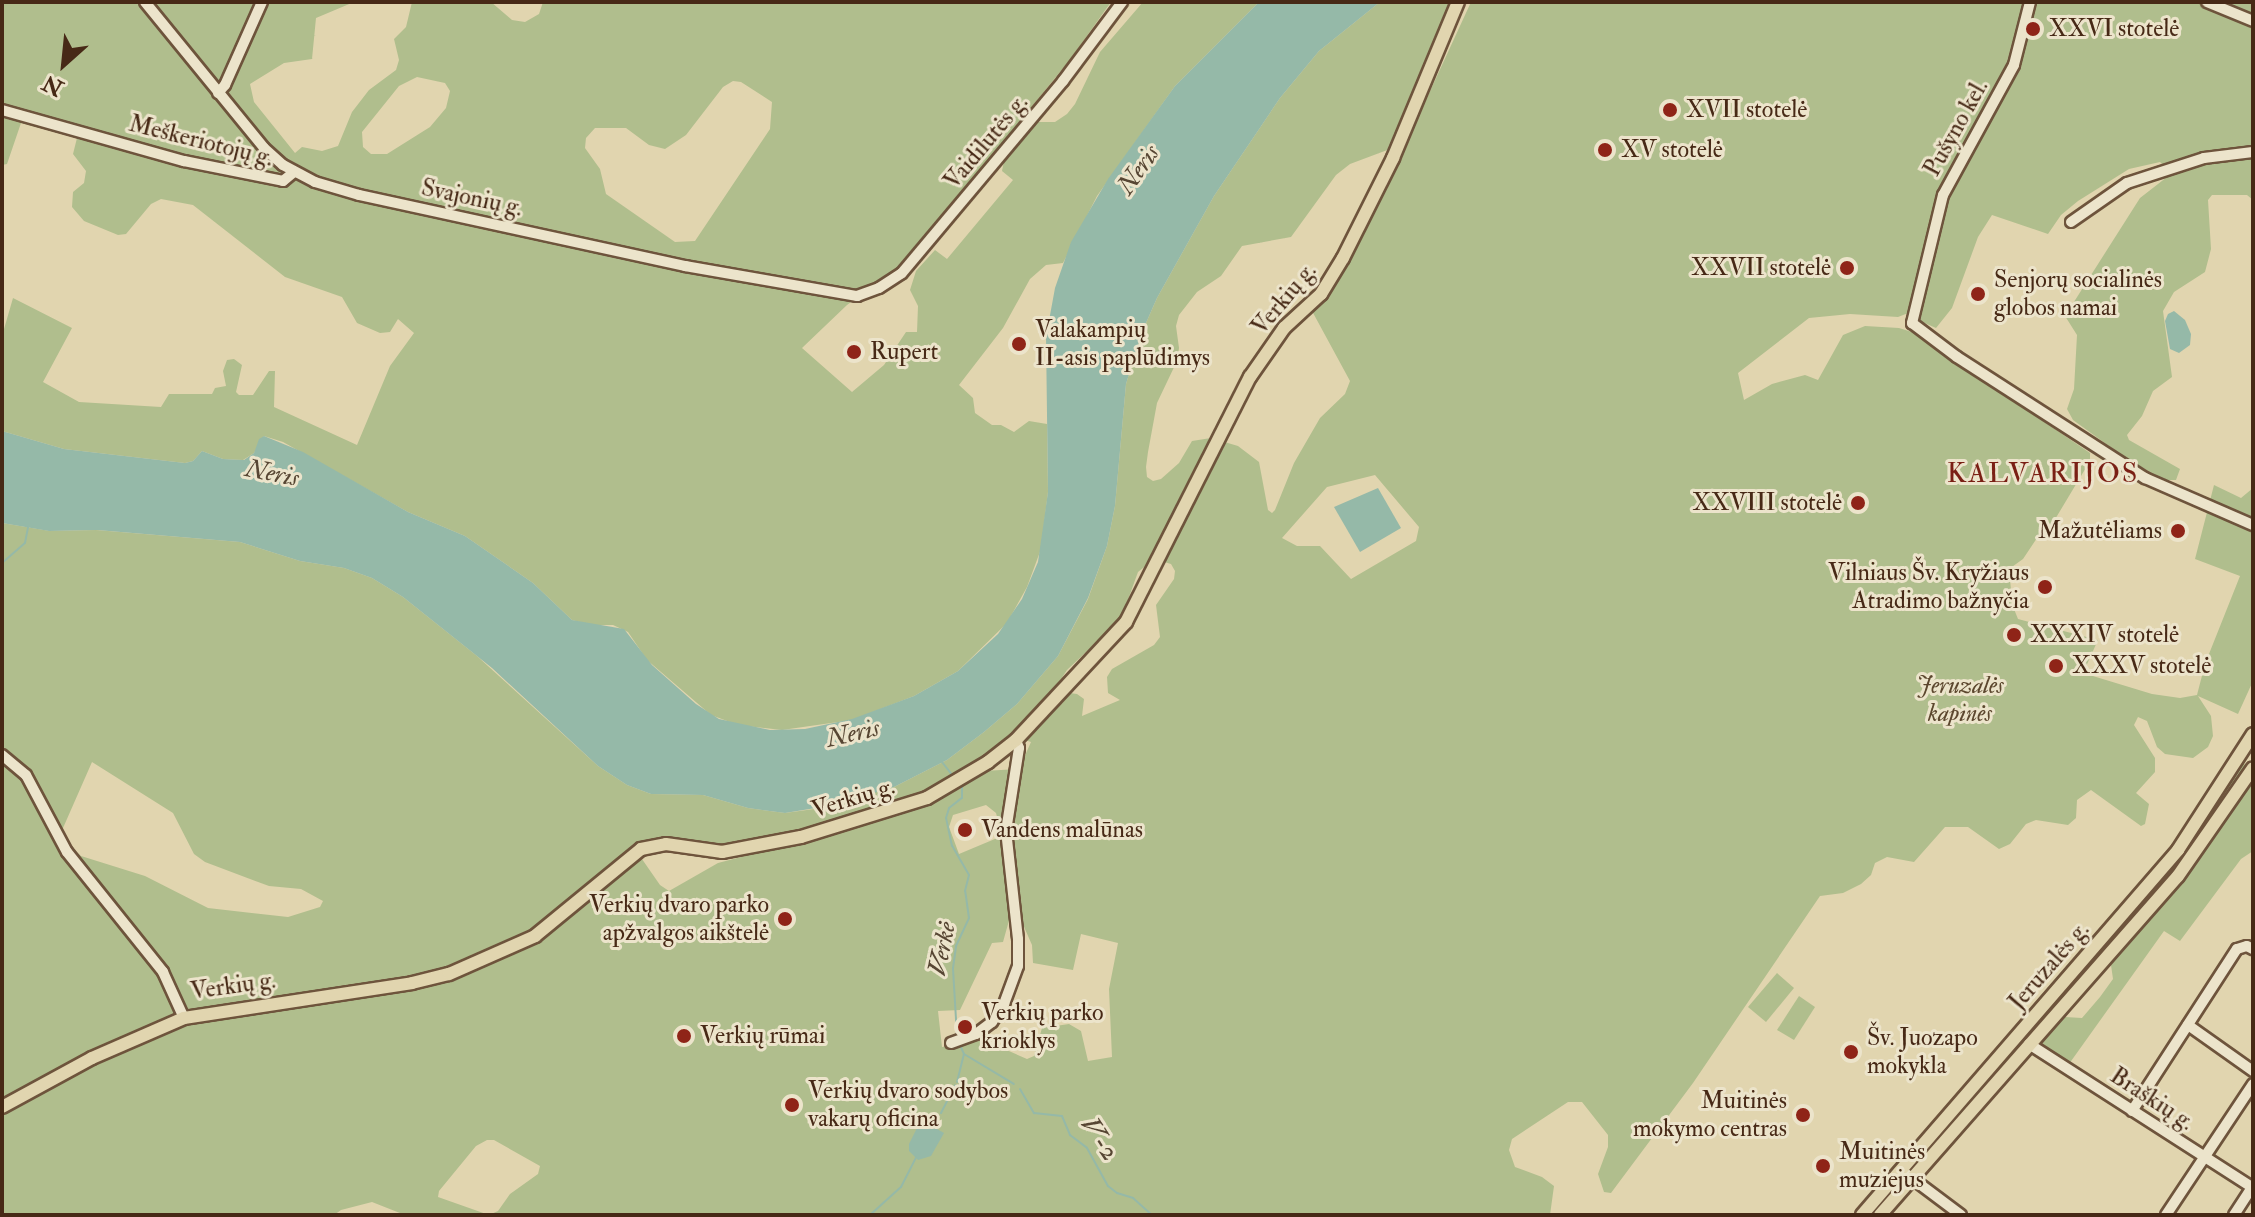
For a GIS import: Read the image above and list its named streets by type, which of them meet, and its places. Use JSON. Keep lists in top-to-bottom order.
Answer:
{
  "streets": {
    "main road": ["Verkių g.", "Jeruzalės g."],
    "street": [
      "Pušyno kel.",
      "Meškeriotojų g.",
      "Vaidilutės g.",
      "Svajonių g.",
      "Braškių g."
    ]
  },
  "crossings": [
    ["Meškeriotojų g.", "Svajonių g."],
    ["Vaidilutės g.", "Svajonių g."],
    ["Jeruzalės g.", "Braškių g."]
  ],
  "districts": ["KALVARIJOS"],
  "water": ["Neris", "Verkė", "V-2"],
  "parks": ["Jeruzalės kapinės"],
  "places": [
    "XXVI stotelė",
    "XVII stotelė",
    "XV stotelė",
    "XXVII stotelė",
    "Senjorų socialinės globos namai",
    "Valakampių II-asis paplūdimys",
    "Rupert",
    "XXVIII stotelė",
    "Mažutėliams",
    "Vilniaus Šv. Kryžiaus Atradimo bažnyčia",
    "XXXIV stotelė",
    "XXXV stotelė",
    "Vandens malūnas",
    "Verkių dvaro parko apžvalgos aikštelė",
    "Verkių parko krioklys",
    "Verkių rūmai",
    "Šv. Juozapo mokykla",
    "Verkių dvaro sodybos vakarų oficina",
    "Muitinės mokymo centras",
    "Muitinės muziejus"
  ],
  "north": "bottom left"
}
